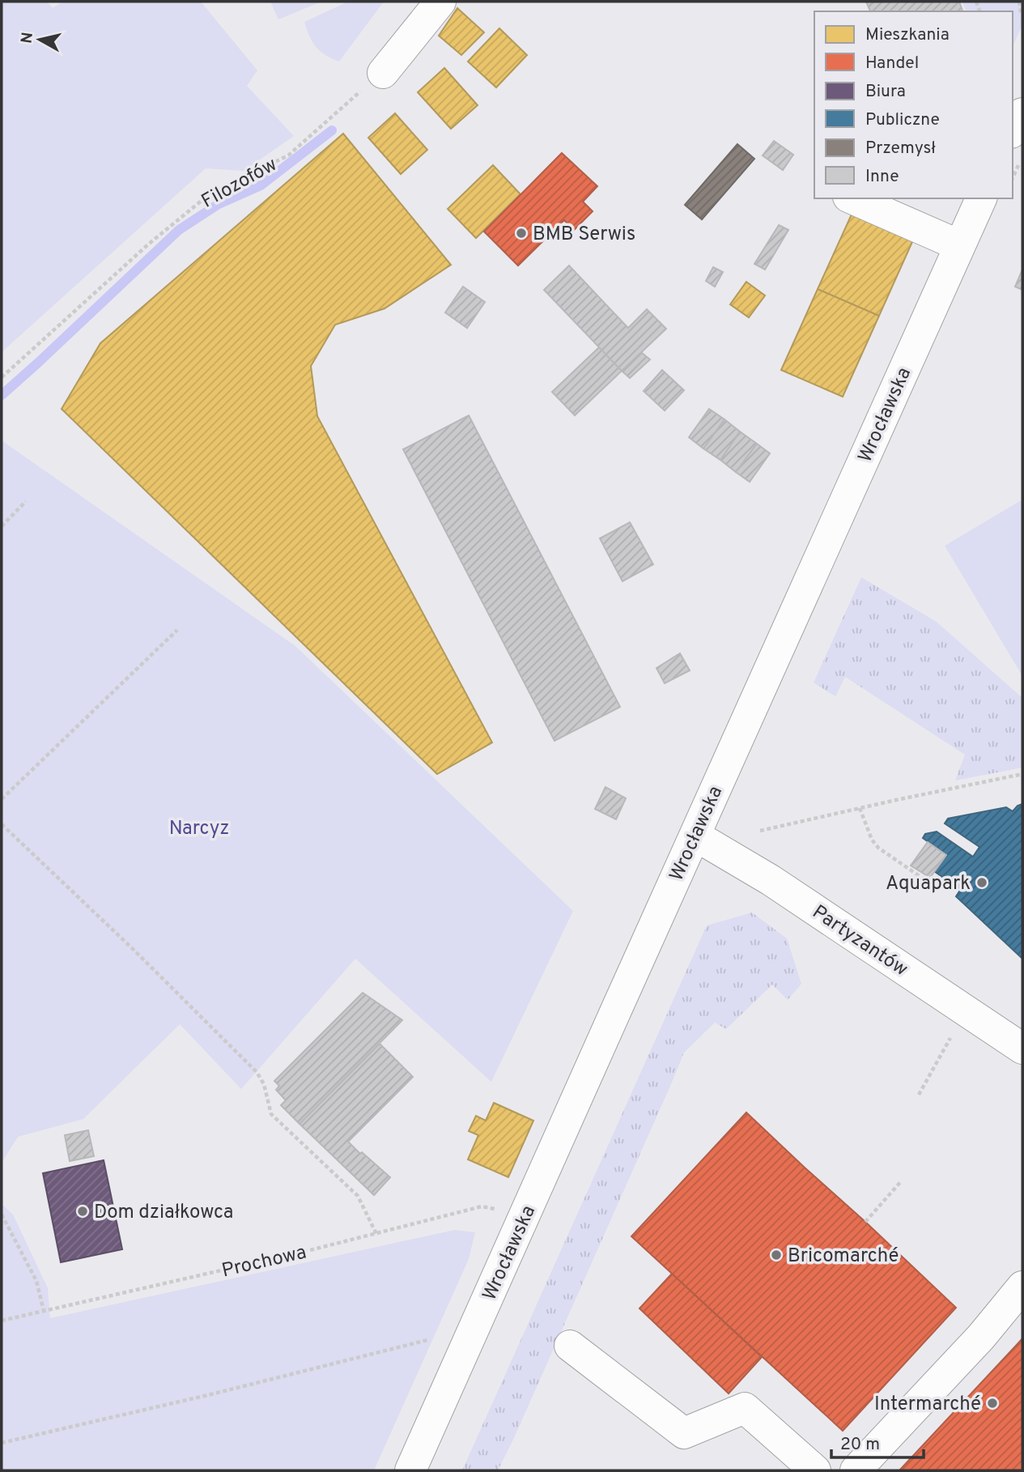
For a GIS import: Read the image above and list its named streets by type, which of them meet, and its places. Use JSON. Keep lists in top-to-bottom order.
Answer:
{
  "streets": {
    "street": ["Wrocławska", "Partyzantów"],
    "path": ["Filozofów", "Prochowa"]
  },
  "crossings": [
    ["Wrocławska", "Partyzantów"],
    ["Wrocławska", "Prochowa"]
  ],
  "parks": ["Narcyz"],
  "places": [
    "BMB Serwis",
    "Aquapark",
    "Dom działkowca",
    "Bricomarché",
    "Intermarché"
  ],
  "legend": [
    "Mieszkania",
    "Handel",
    "Biura",
    "Publiczne",
    "Przemysł",
    "Inne"
  ],
  "scale_bar": "20 m",
  "north": "left"
}
